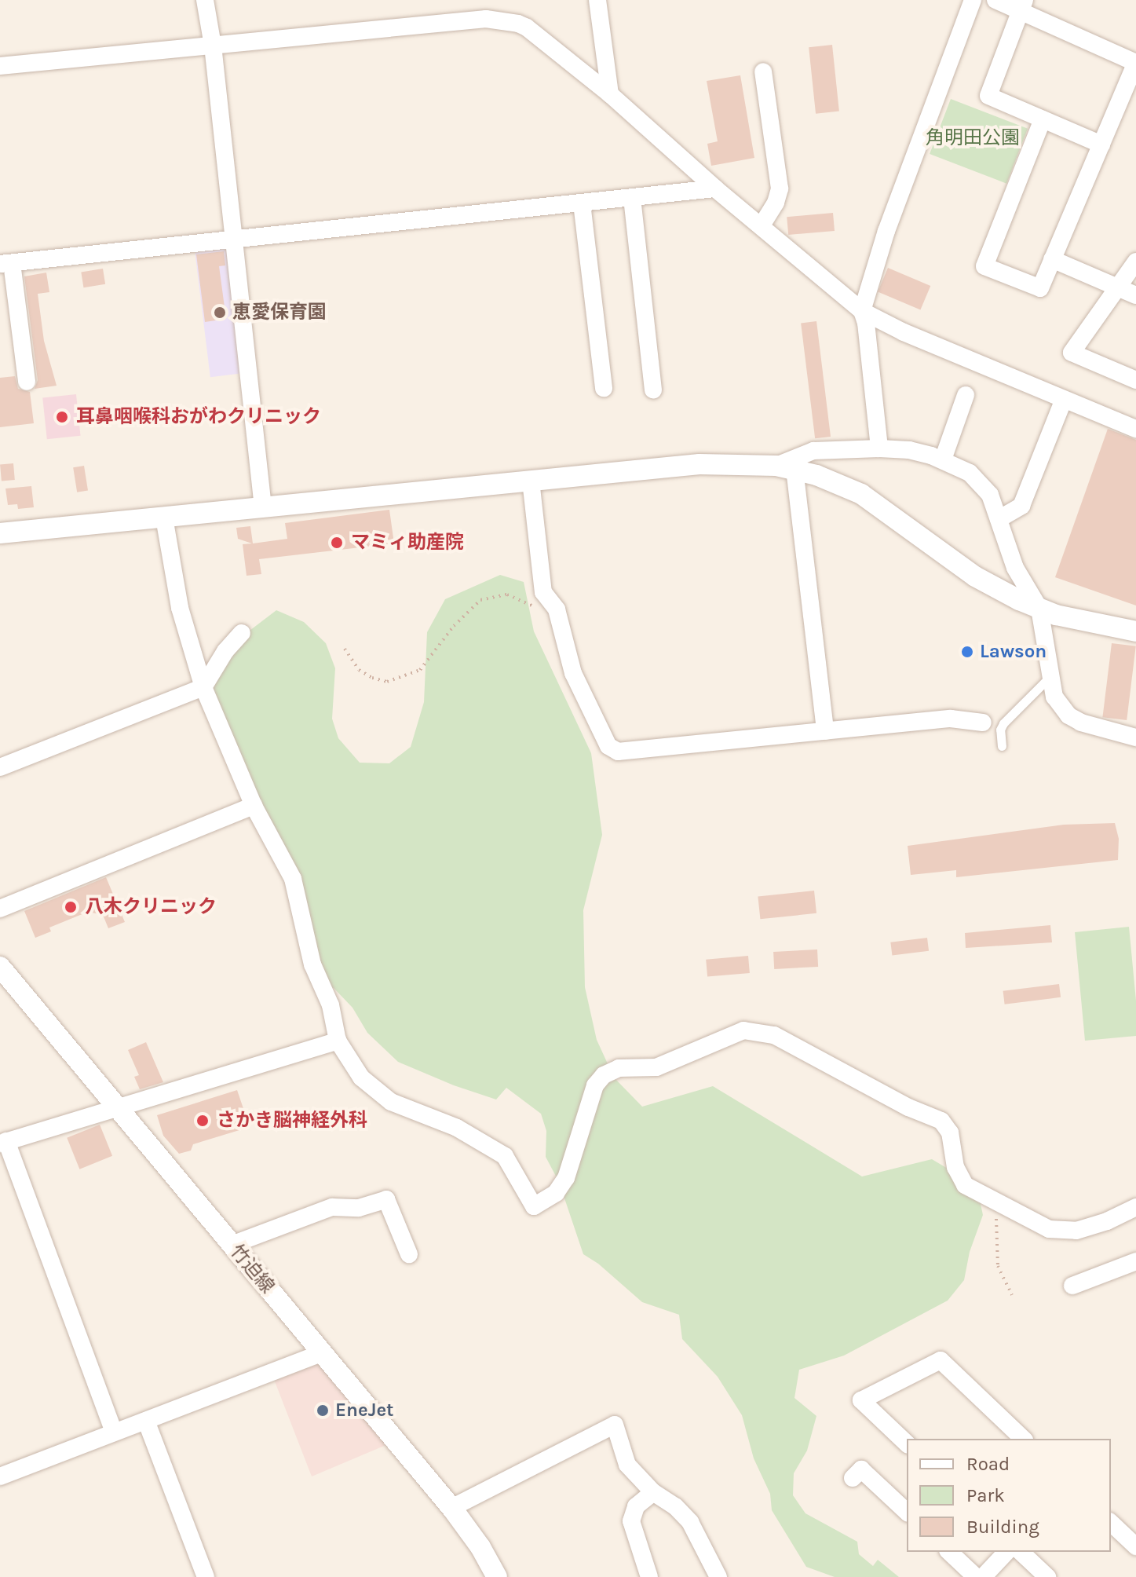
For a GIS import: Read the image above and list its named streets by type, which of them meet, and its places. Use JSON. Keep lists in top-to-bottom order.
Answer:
{
  "streets": {
    "street": ["竹迫線"]
  },
  "parks": ["角明田公園"],
  "places": [
    "恵愛保育園",
    "耳鼻咽喉科おがわクリニック",
    "マミィ助産院",
    "Lawson",
    "八木クリニック",
    "さかき脳神経外科",
    "EneJet"
  ],
  "legend": ["Road", "Park", "Building"]
}
